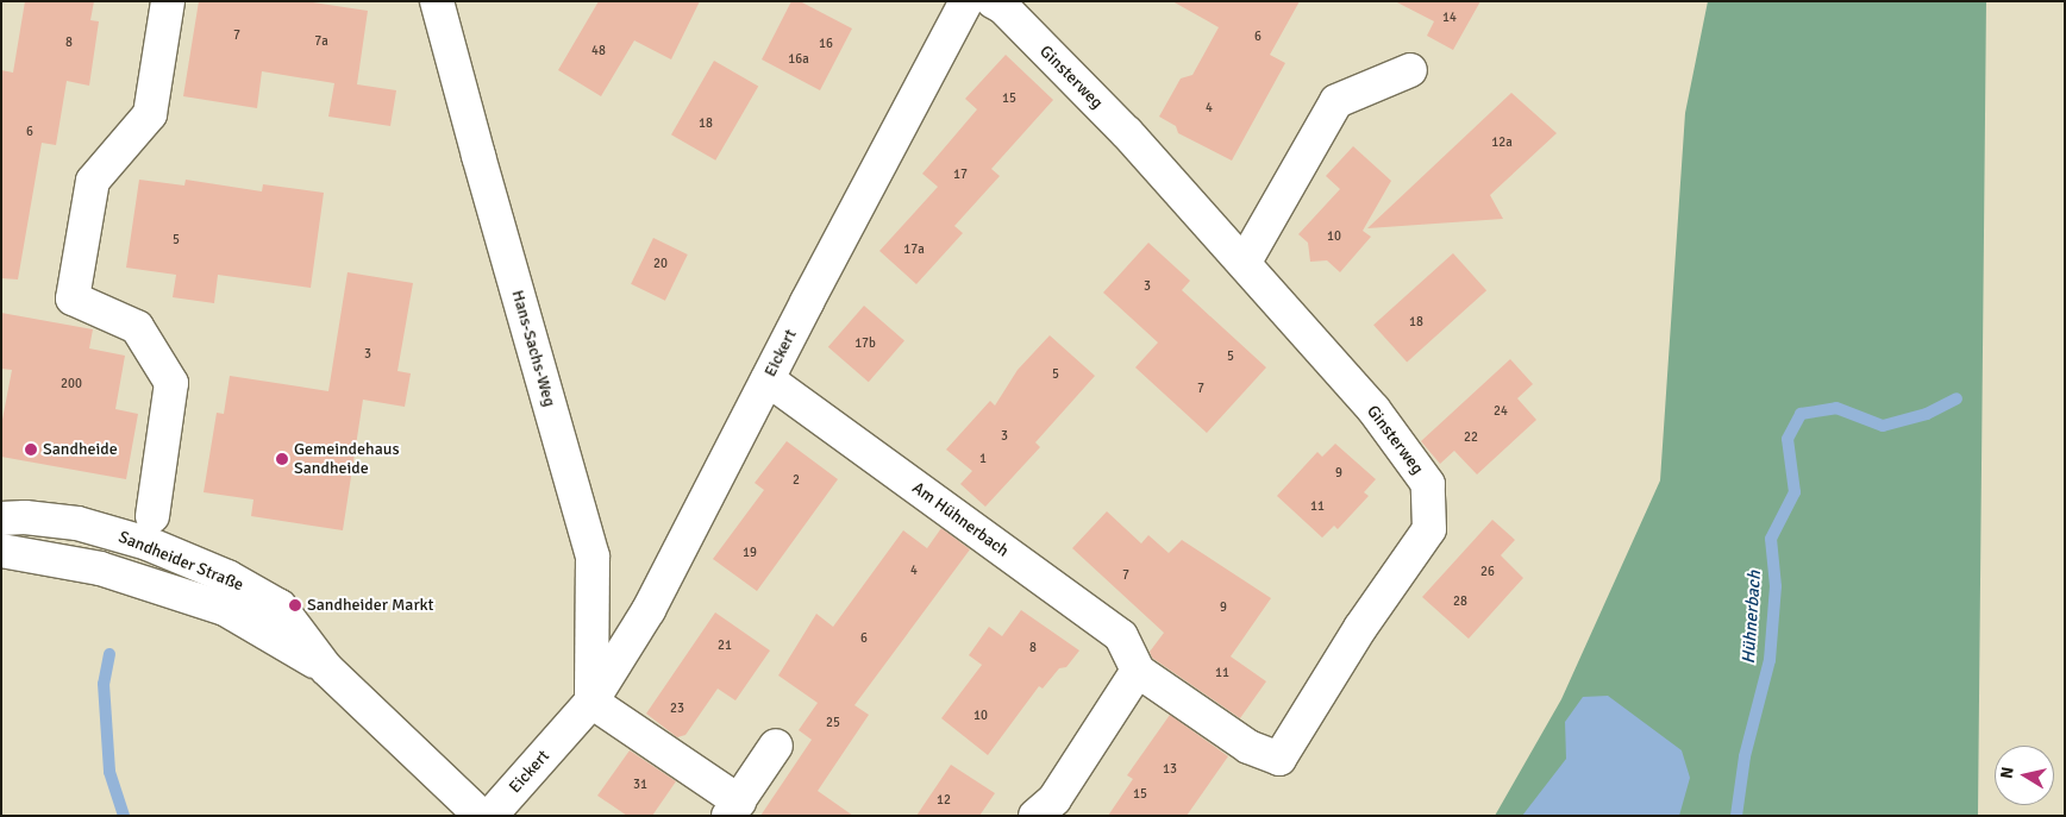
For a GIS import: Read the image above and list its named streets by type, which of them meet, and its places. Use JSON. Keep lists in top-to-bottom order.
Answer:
{
  "streets": {
    "street": [
      "Ginsterweg",
      "Hans-Sachs-Weg",
      "Eickert",
      "Am Hühnerbach",
      "Sandheider Straße"
    ]
  },
  "crossings": [
    ["Ginsterweg", "Am Hühnerbach"],
    ["Hans-Sachs-Weg", "Eickert"],
    ["Eickert", "Am Hühnerbach"]
  ],
  "water": ["Hühnerbach"],
  "places": ["Sandheide", "Gemeindehaus Sandheide", "Sandheider Markt"],
  "house_numbers": [
    "14",
    "7",
    "6",
    "7a",
    "8",
    "16",
    "48",
    "16a",
    "15",
    "4",
    "18",
    "6",
    "12a",
    "17",
    "10",
    "5",
    "17a",
    "20",
    "3",
    "18",
    "17b",
    "3",
    "5",
    "5",
    "200",
    "7",
    "24",
    "3",
    "22",
    "1",
    "9",
    "2",
    "11",
    "19",
    "4",
    "26",
    "7",
    "28",
    "9",
    "6",
    "21",
    "8",
    "11",
    "23",
    "10",
    "25",
    "13",
    "31",
    "15",
    "12"
  ],
  "north": "left"
}
